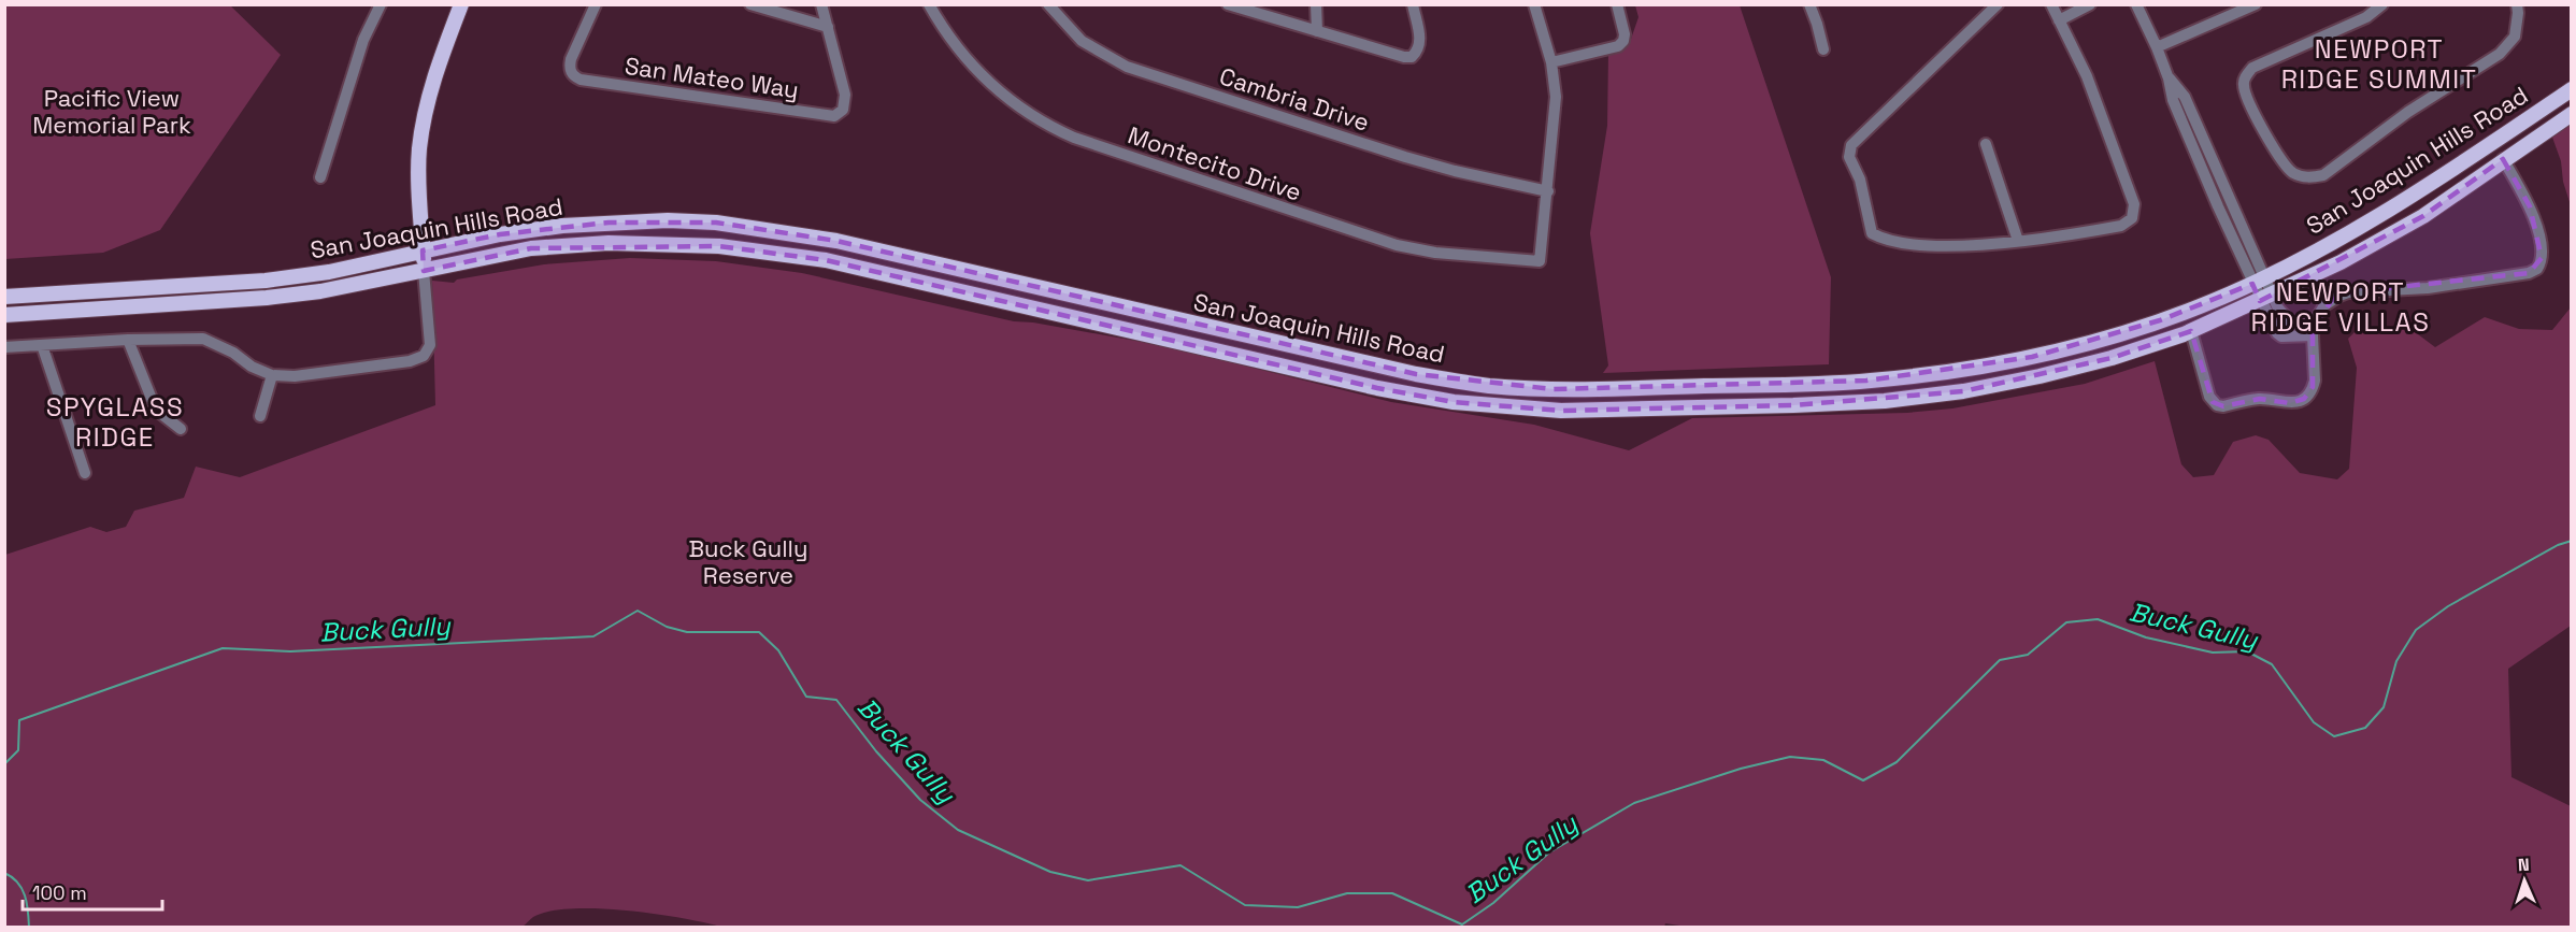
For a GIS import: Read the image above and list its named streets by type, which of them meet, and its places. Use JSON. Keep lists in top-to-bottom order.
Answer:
{
  "streets": {
    "main road": ["San Joaquin Hills Road"],
    "street": ["San Mateo Way", "Cambria Drive", "Montecito Drive"]
  },
  "crossings": [
    ["Cambria Drive", "Montecito Drive"]
  ],
  "districts": ["NEWPORT RIDGE SUMMIT", "NEWPORT RIDGE VILLAS", "SPYGLASS RIDGE"],
  "water": ["Buck Gully"],
  "parks": ["Pacific View Memorial Park", "Buck Gully Reserve"],
  "scale_bar": "100 m",
  "north": "top"
}
